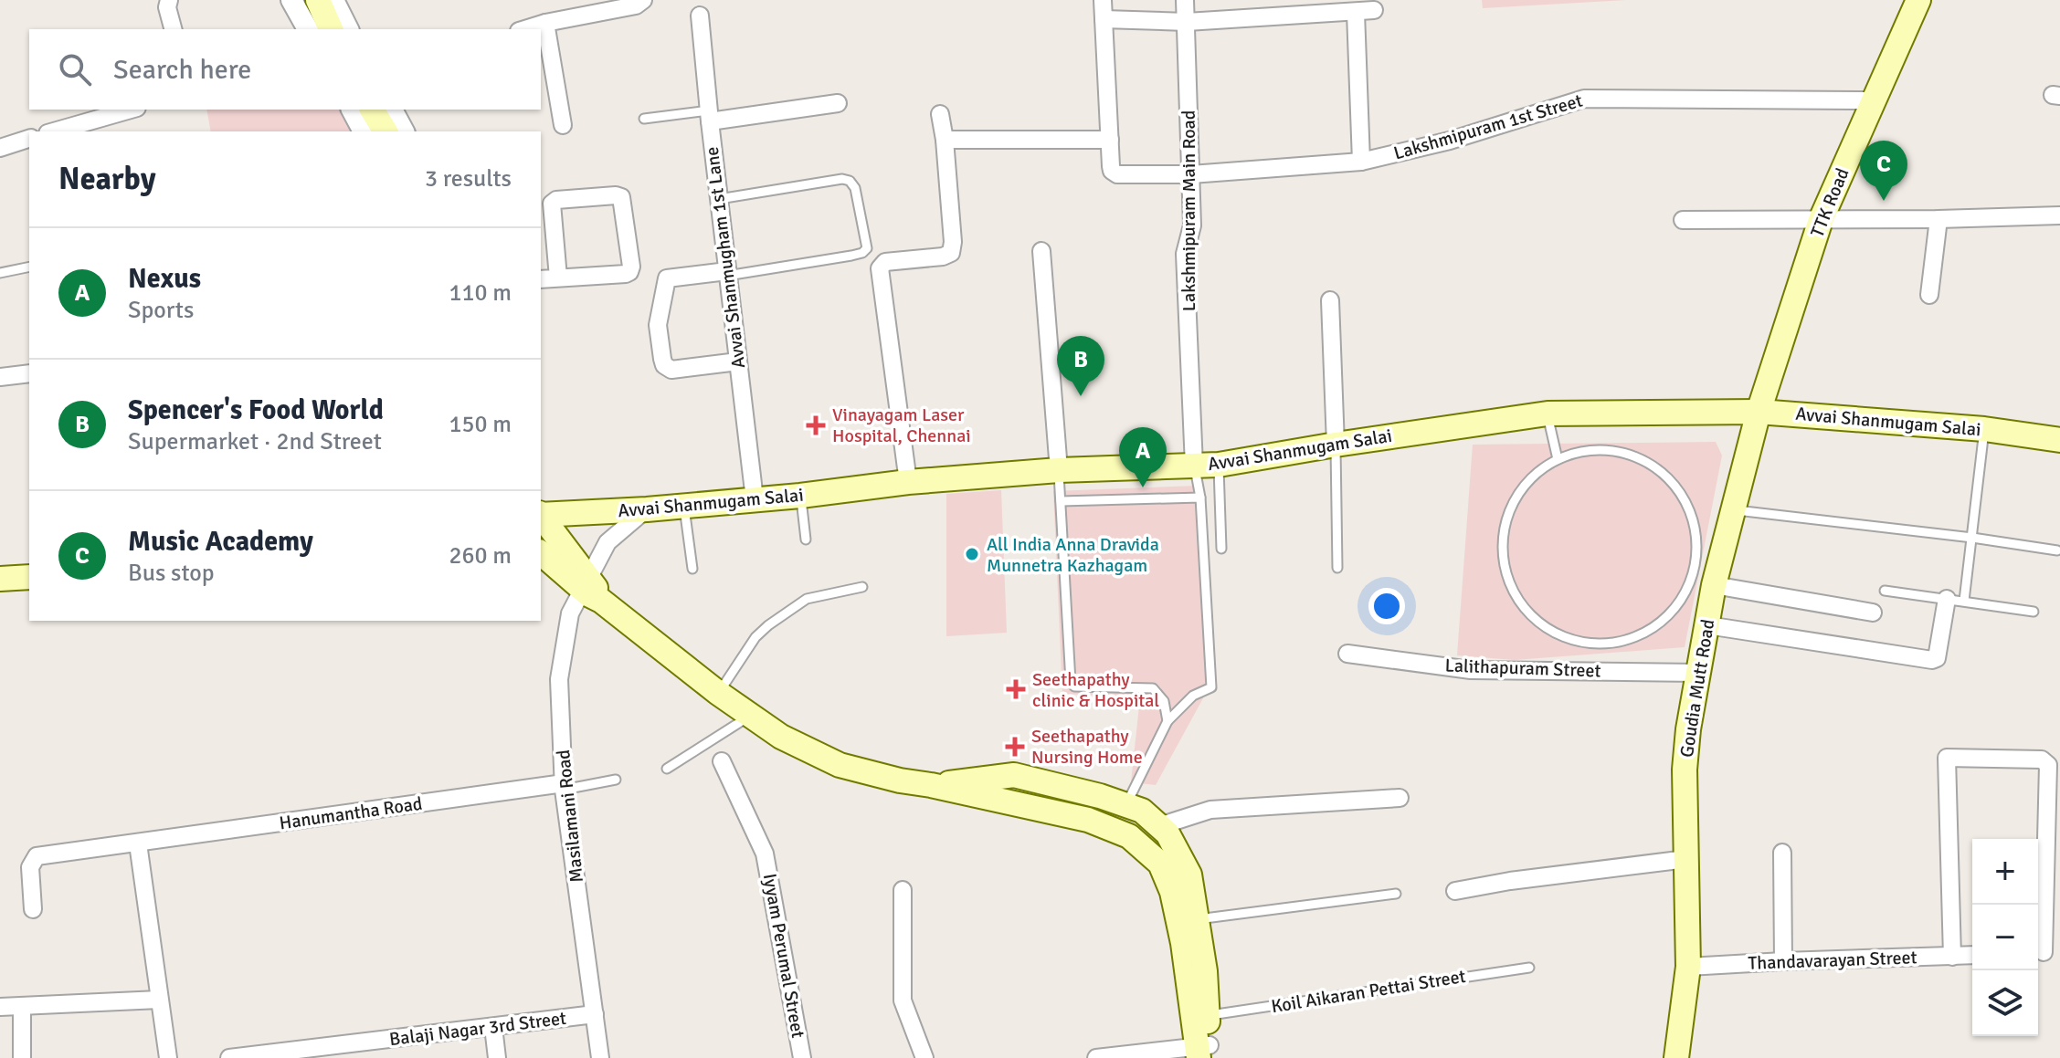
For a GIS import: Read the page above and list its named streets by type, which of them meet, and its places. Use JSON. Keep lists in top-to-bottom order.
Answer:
{
  "streets": {
    "main road": ["TTK Road", "Avvai Shanmugam Salai", "Goudia Mutt Road"],
    "street": [
      "Lakshmipuram 1st Street",
      "Lakshmipuram Main Road",
      "Avvai Shanmugham 1st Lane",
      "Lalithapuram Street",
      "Hanumantha Road",
      "Masilamani Road",
      "Iyyam Perumal Street",
      "Thandavarayan Street",
      "Balaji Nagar 3rd Street"
    ],
    "lane": ["Koil Aikaran Pettai Street"]
  },
  "crossings": [
    ["Lakshmipuram 1st Street", "TTK Road"],
    ["Lakshmipuram 1st Street", "Lakshmipuram Main Road"],
    ["TTK Road", "Avvai Shanmugam Salai"],
    ["TTK Road", "Goudia Mutt Road"],
    ["Lakshmipuram Main Road", "Avvai Shanmugam Salai"],
    ["Avvai Shanmugham 1st Lane", "Avvai Shanmugam Salai"],
    ["Avvai Shanmugam Salai", "Goudia Mutt Road"],
    ["Avvai Shanmugam Salai", "Masilamani Road"],
    ["Lalithapuram Street", "Goudia Mutt Road"],
    ["Goudia Mutt Road", "Thandavarayan Street"],
    ["Hanumantha Road", "Masilamani Road"],
    ["Masilamani Road", "Balaji Nagar 3rd Street"]
  ],
  "places": {
    "health": ["Vinayagam Laser Hospital, Chennai", "Seethapathy clinic & Hospital", "Seethapathy Nursing Home"],
    "other": ["All India Anna Dravida Munnetra Kazhagam"]
  },
  "page": {
    "search": "Search here",
    "heading": ["Nearby", "3 results"],
    "pins": ["C", "B", "A"],
    "list": [
      {
        "mark": "A",
        "name": "Nexus",
        "note": "Sports",
        "value": "110 m"
      },
      {
        "mark": "B",
        "name": "Spencer's Food World",
        "note": "Supermarket · 2nd Street",
        "value": "150 m"
      },
      {
        "mark": "C",
        "name": "Music Academy",
        "note": "Bus stop",
        "value": "260 m"
      }
    ],
    "map_buttons": ["+", "−"]
  }
}
